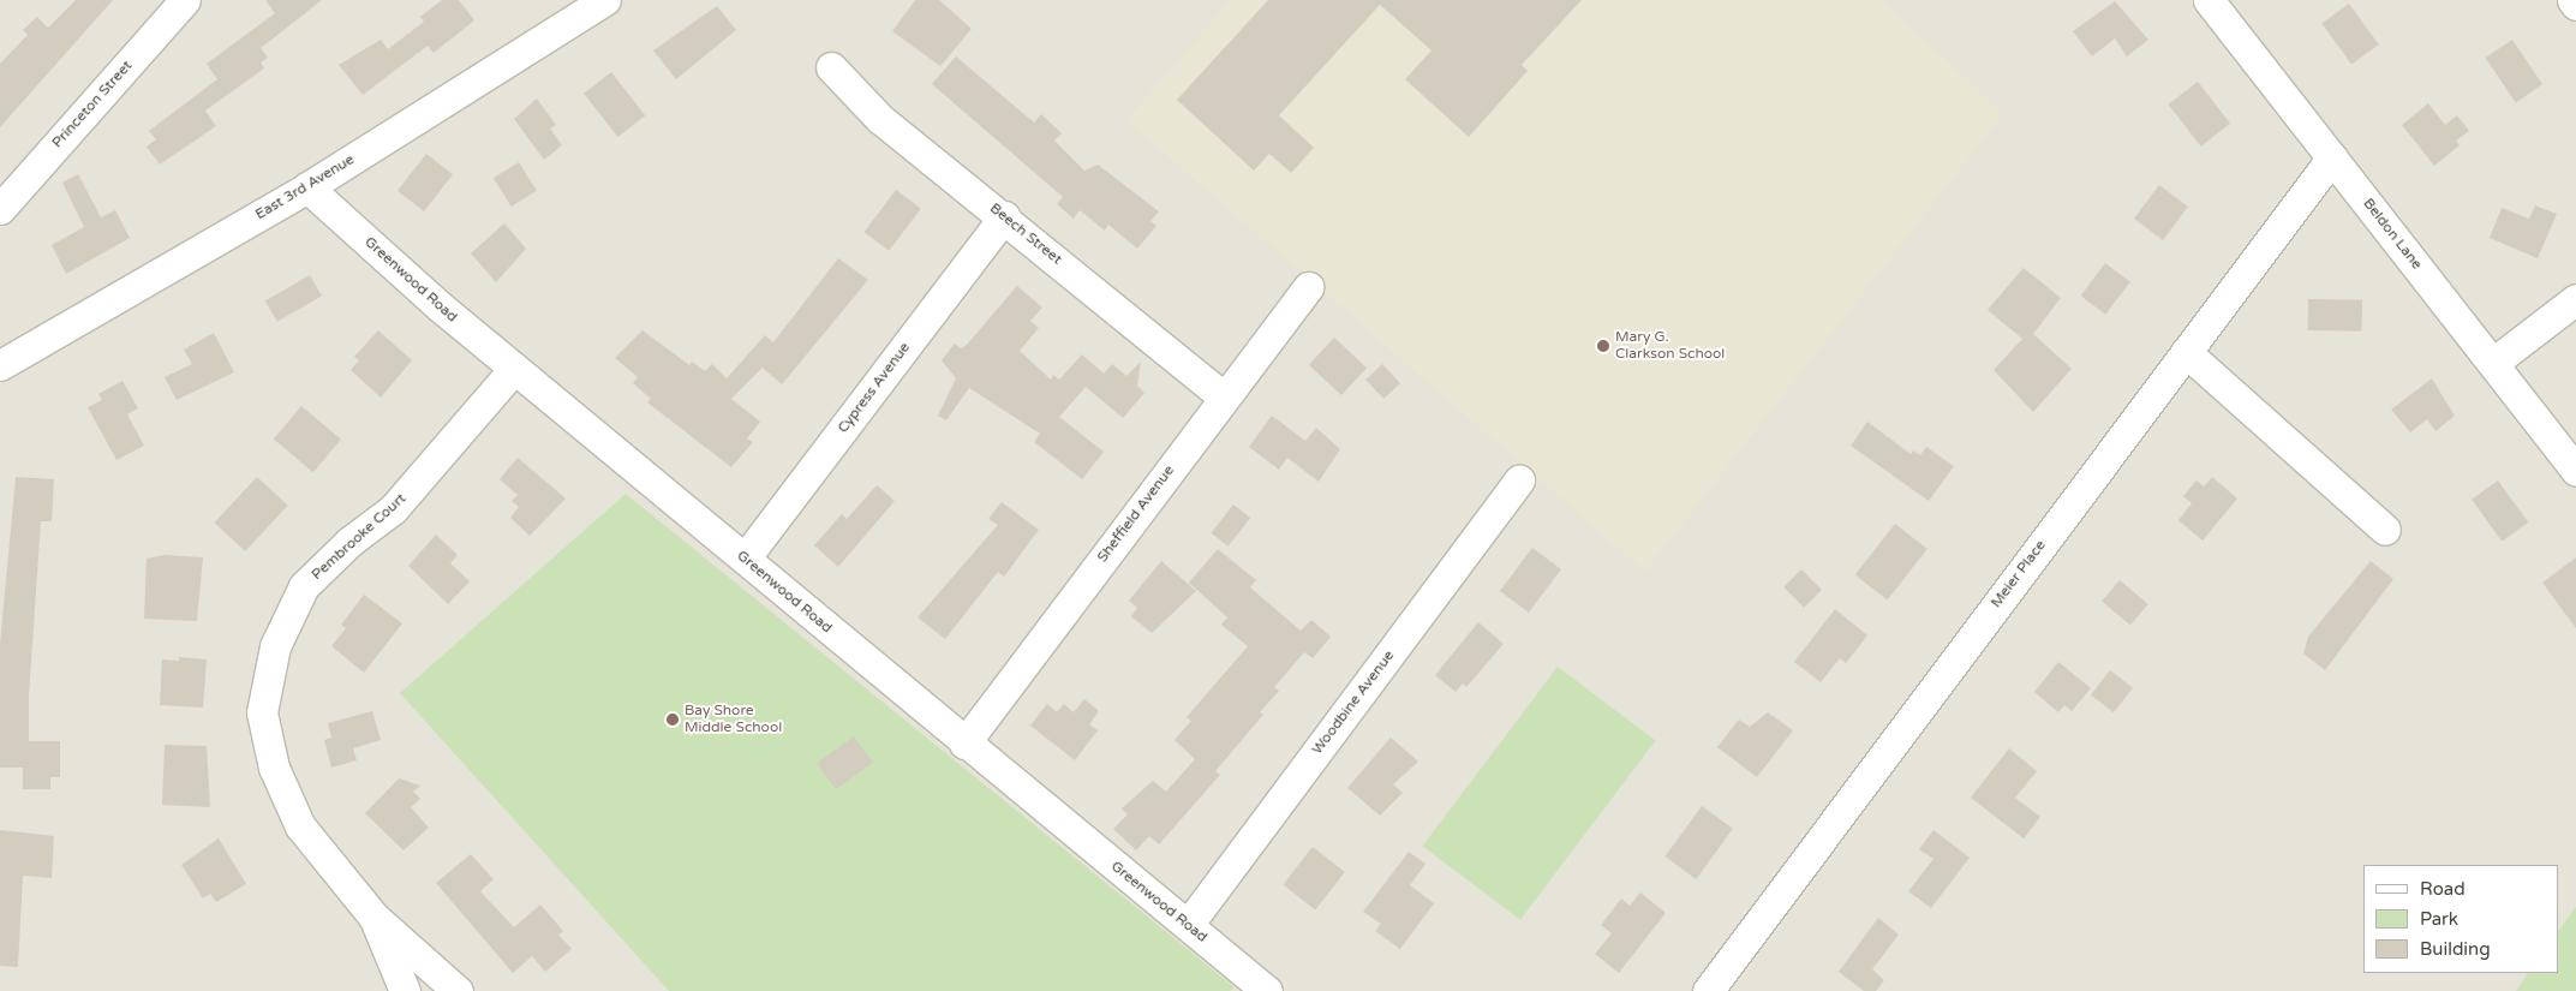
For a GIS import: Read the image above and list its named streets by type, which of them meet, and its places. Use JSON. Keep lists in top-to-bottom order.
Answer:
{
  "streets": {
    "street": [
      "Princeton Street",
      "East 3rd Avenue",
      "Beech Street",
      "Beldon Lane",
      "Greenwood Road",
      "Cypress Avenue",
      "Sheffield Avenue",
      "Pembrooke Court",
      "Meier Place",
      "Woodbine Avenue"
    ]
  },
  "crossings": [
    ["East 3rd Avenue", "Greenwood Road"],
    ["Beech Street", "Cypress Avenue"],
    ["Beech Street", "Sheffield Avenue"],
    ["Beldon Lane", "Meier Place"],
    ["Greenwood Road", "Cypress Avenue"],
    ["Greenwood Road", "Sheffield Avenue"],
    ["Greenwood Road", "Pembrooke Court"],
    ["Greenwood Road", "Woodbine Avenue"]
  ],
  "places": ["Mary G. Clarkson School", "Bay Shore Middle School"],
  "legend": ["Road", "Park", "Building"]
}
